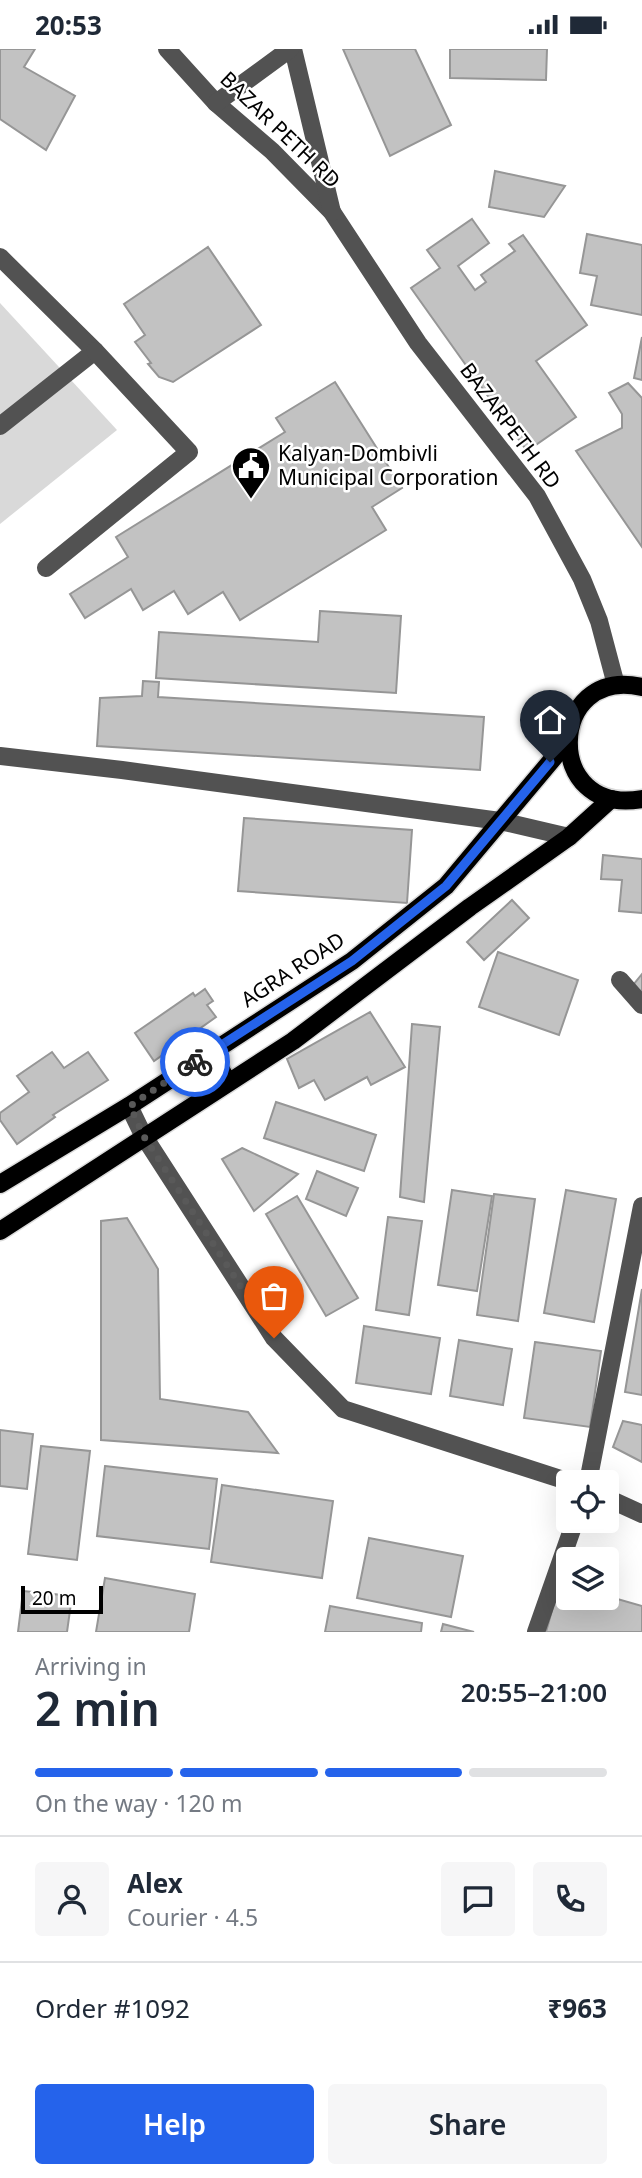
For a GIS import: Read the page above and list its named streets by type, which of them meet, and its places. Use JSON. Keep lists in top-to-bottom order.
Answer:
{
  "streets": {
    "main road": ["AGRA ROAD"],
    "street": ["BAZAR PETH RD", "BAZARPETH RD"]
  },
  "crossings": [
    ["BAZAR PETH RD", "BAZARPETH RD"],
    ["BAZARPETH RD", "AGRA ROAD"]
  ],
  "places": {
    "public building": ["Kalyan-Dombivli Municipal Corporation"]
  },
  "scale_bar": "20 m",
  "page": {
    "status": "20:53",
    "scale": "20 m",
    "heading": ["2 min", "Arriving in", "20:55–21:00"],
    "panel": [
      "Alex",
      "Courier · 4.5",
      "Order #1092",
      "₹963"
    ],
    "bar": "On the way · 120 m",
    "buttons": ["Help", "Share"]
  }
}
